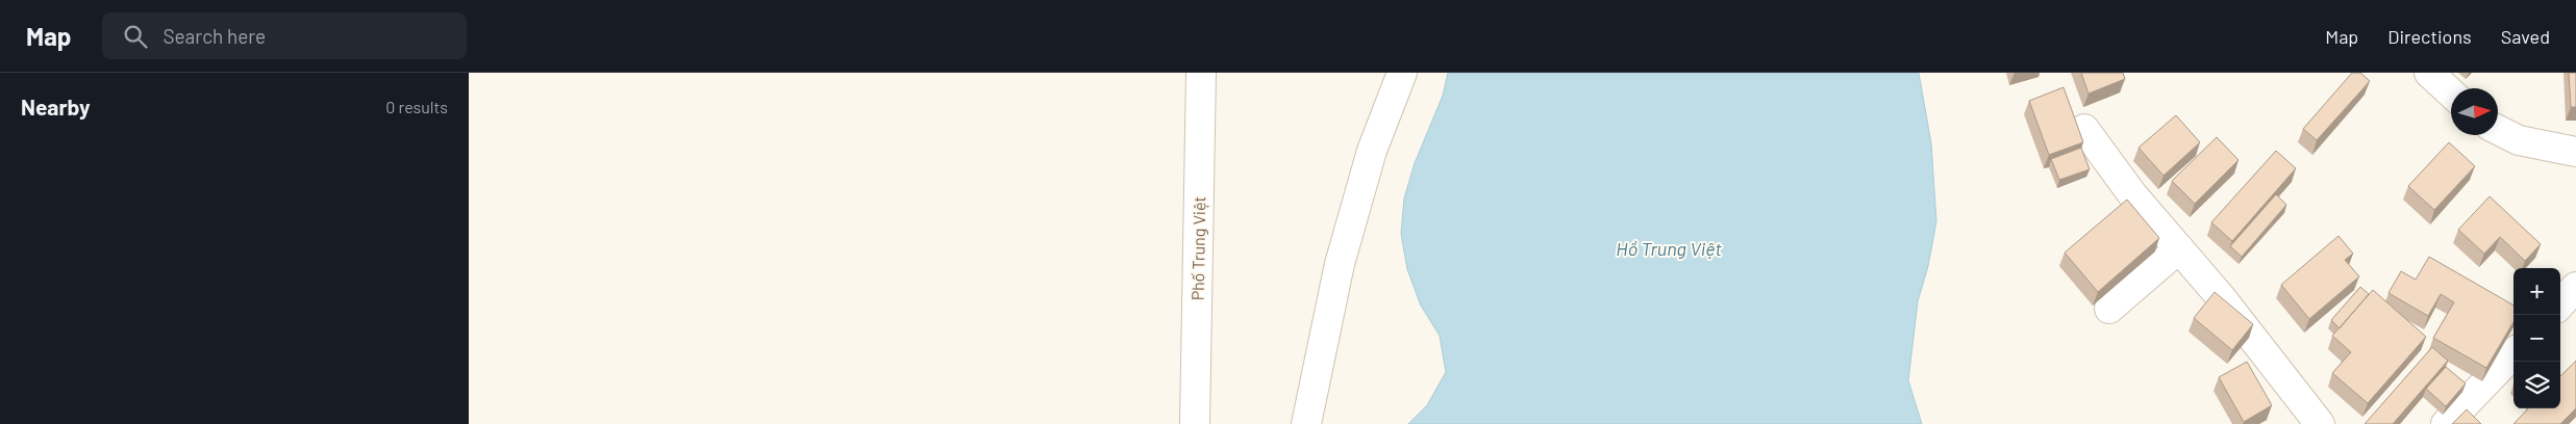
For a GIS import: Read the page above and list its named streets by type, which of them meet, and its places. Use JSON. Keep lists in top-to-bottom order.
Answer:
{
  "streets": {
    "street": ["Phố Trung Việt"]
  },
  "water": ["Hồ Trung Việt"],
  "north": "right",
  "page": {
    "header": "Map",
    "search": "Search here",
    "nav": ["Map", "Directions", "Saved"],
    "heading": ["Nearby", "0 results"],
    "map_buttons": ["+", "−"]
  }
}
